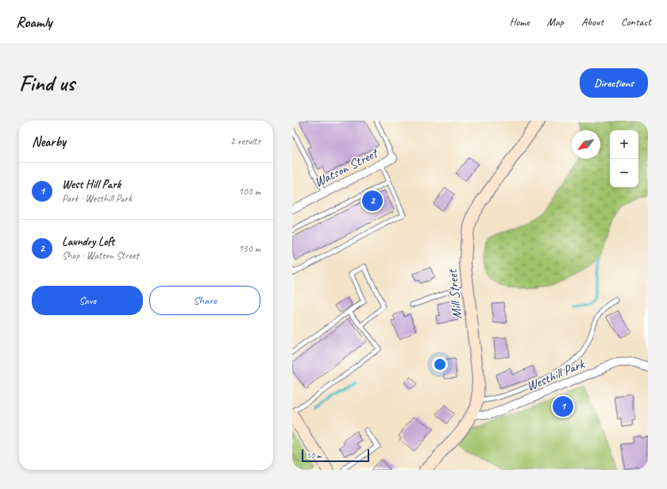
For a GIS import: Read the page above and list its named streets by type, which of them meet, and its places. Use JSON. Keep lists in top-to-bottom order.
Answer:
{
  "streets": {
    "street": ["Watson Street", "Mill Street", "Westhill Park"]
  },
  "crossings": [
    ["Mill Street", "Westhill Park"]
  ],
  "scale_bar": "50 m",
  "north": "bottom left",
  "page": {
    "header": "Roamly",
    "nav": [
      "Home",
      "Map",
      "About",
      "Contact"
    ],
    "buttons": [
      "Directions",
      ["Save", "Share"]
    ],
    "title": "Find us",
    "heading": ["Nearby", "2 results"],
    "map_buttons": ["+", "−"],
    "list": [
      {
        "mark": "1",
        "name": "West Hill Park",
        "note": "Park · Westhill Park",
        "value": "100 m"
      },
      {
        "mark": "2",
        "name": "Laundry Loft",
        "note": "Shop · Watson Street",
        "value": "130 m"
      }
    ],
    "pins": ["2", "1"],
    "scale": "50 m"
  }
}
